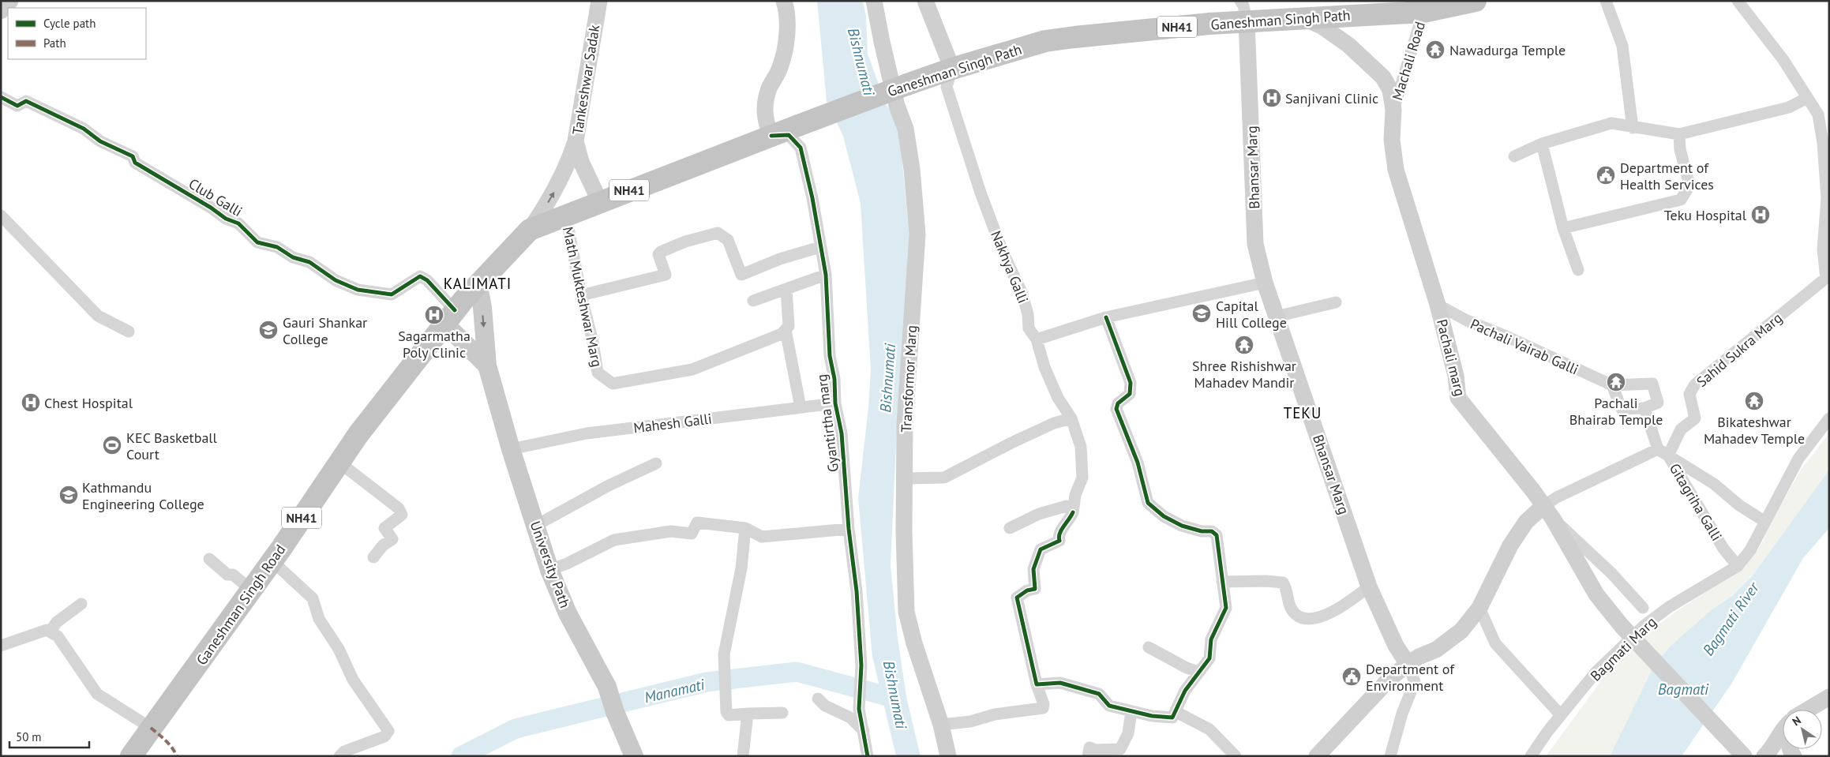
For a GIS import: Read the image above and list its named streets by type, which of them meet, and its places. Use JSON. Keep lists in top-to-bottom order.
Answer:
{
  "streets": {
    "highway": ["Ganeshman Singh Path", "NH41", "Ganeshman Singh Road"],
    "main road": [
      "Tankeshwar Sadak",
      "Bhansar Marg",
      "Pachali marg",
      "Transformor Marg",
      "University Path"
    ],
    "street": [
      "Machali Road",
      "Club Galli",
      "Nakhya Galli",
      "Math Mukteshwar Marg",
      "Pachali Vairab Galli",
      "Sahid Sukra Marg",
      "Mahesh Galli",
      "Gyantirtha marg",
      "Gitagriha Galli",
      "Bagmati Marg"
    ]
  },
  "crossings": [
    ["Ganeshman Singh Path", "NH41"],
    ["Ganeshman Singh Path", "Machali Road"],
    ["Ganeshman Singh Path", "Tankeshwar Sadak"],
    ["Ganeshman Singh Path", "Bhansar Marg"],
    ["Ganeshman Singh Path", "Nakhya Galli"],
    ["Ganeshman Singh Path", "Math Mukteshwar Marg"],
    ["Ganeshman Singh Path", "Gyantirtha marg"],
    ["Ganeshman Singh Path", "University Path"],
    ["Ganeshman Singh Path", "Ganeshman Singh Road"],
    ["Machali Road", "Pachali marg"],
    ["Club Galli", "Ganeshman Singh Road"],
    ["Pachali Vairab Galli", "Pachali marg"],
    ["Sahid Sukra Marg", "Gitagriha Galli"],
    ["Mahesh Galli", "Gyantirtha marg"],
    ["Mahesh Galli", "University Path"],
    ["Gitagriha Galli", "Bagmati Marg"],
    ["University Path", "Ganeshman Singh Road"]
  ],
  "districts": ["KALIMATI", "TEKU"],
  "water": [
    "Bishnumati",
    "Bagmati River",
    "Bagmati",
    "Manamati"
  ],
  "places": {
    "temple": [
      "Nawadurga Temple",
      "Shree Rishishwar Mahadev Mandir",
      "Pachali Bhairab Temple",
      "Bikateshwar Mahadev Temple"
    ],
    "hospital": [
      "Sanjivani Clinic",
      "Teku Hospital",
      "Sagarmatha Poly Clinic",
      "Chest Hospital"
    ],
    "public building": ["Department of Health Services", "Department of Environment"],
    "school or university": ["Capital Hill College", "Gauri Shankar College", "Kathmandu Engineering College"],
    "sports": ["KEC Basketball Court"]
  },
  "legend": ["Cycle path", "Path"],
  "scale_bar": "50 m",
  "north": "top left"
}
